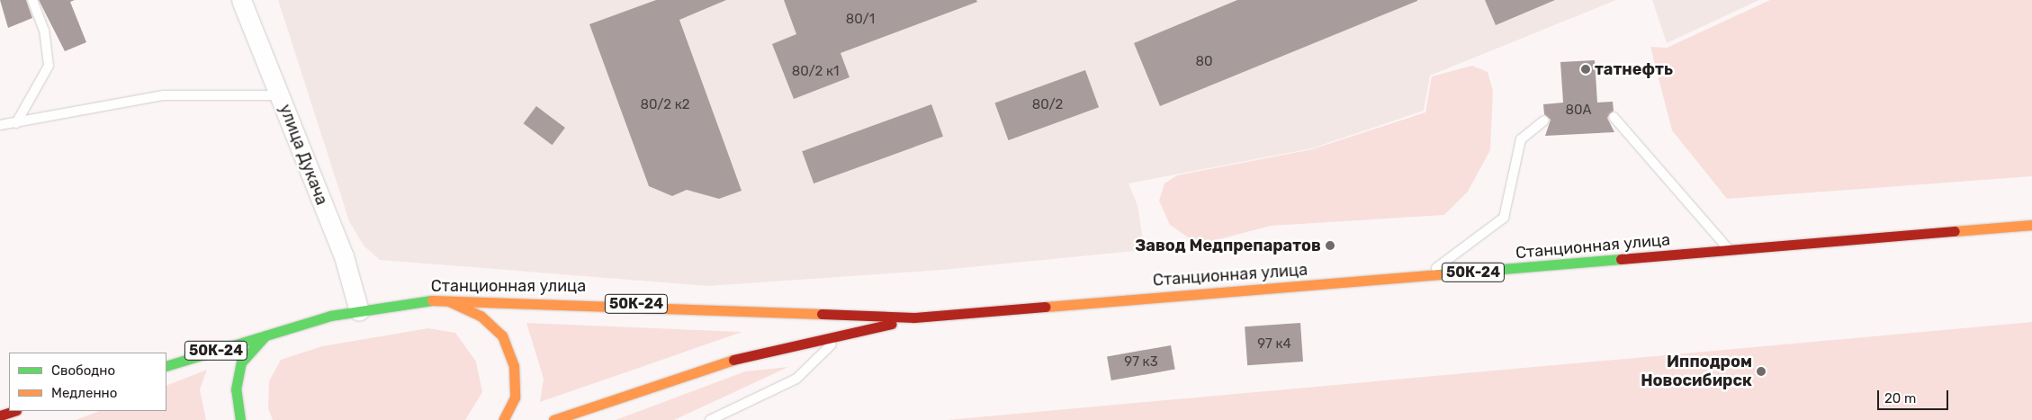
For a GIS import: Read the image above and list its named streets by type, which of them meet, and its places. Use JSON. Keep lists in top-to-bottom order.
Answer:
{
  "streets": {
    "main road": ["Станционная улица", "50К-24"],
    "street": ["улица Дукача"]
  },
  "crossings": [
    ["улица Дукача", "Станционная улица"]
  ],
  "places": ["татнефть", "Завод Медпрепаратов", "Ипподром Новосибирск"],
  "house_numbers": [
    "80/1",
    "80",
    "80/2 к1",
    "80/2 к2",
    "80/2",
    "80А",
    "97 к4",
    "97 к3"
  ],
  "legend": ["Свободно", "Медленно"],
  "scale_bar": "20 m"
}
